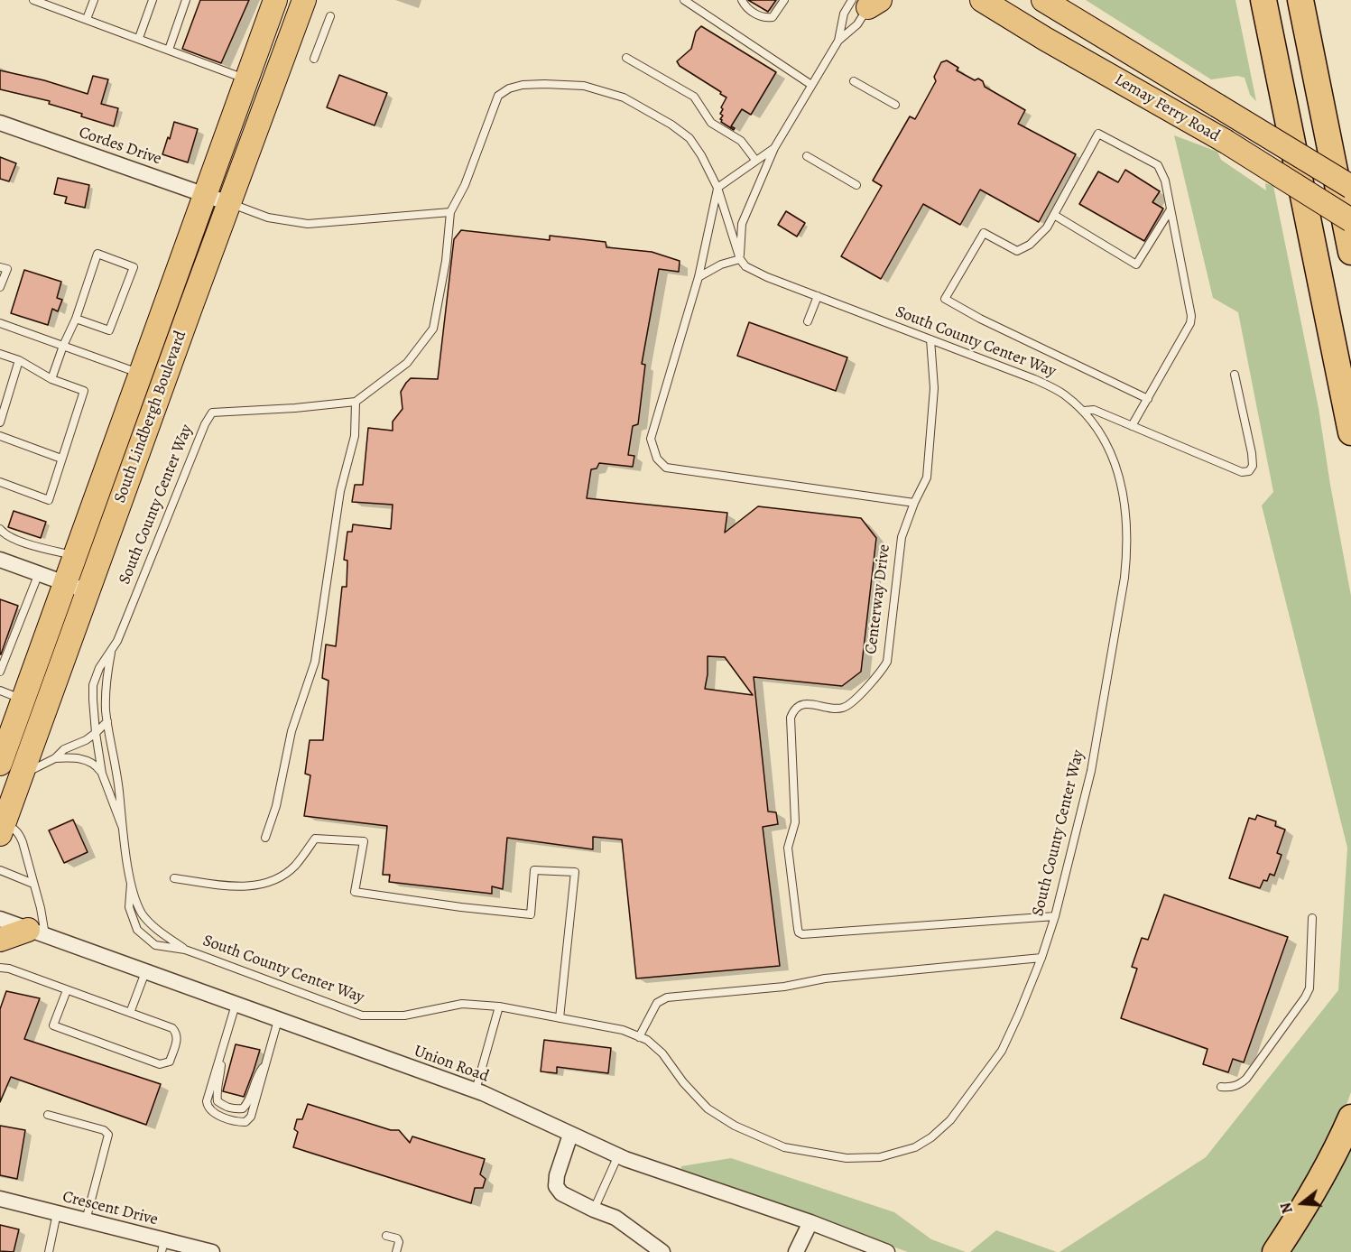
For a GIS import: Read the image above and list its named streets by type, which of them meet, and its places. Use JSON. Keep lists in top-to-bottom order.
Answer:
{
  "streets": {
    "main road": ["Lemay Ferry Road", "South Lindbergh Boulevard"],
    "street": ["Cordes Drive", "Union Road", "Crescent Drive"],
    "lane": ["South County Center Way", "Centerway Drive"]
  },
  "crossings": [
    ["Cordes Drive", "South Lindbergh Boulevard"],
    ["South County Center Way", "Centerway Drive"]
  ],
  "north": "left"
}
